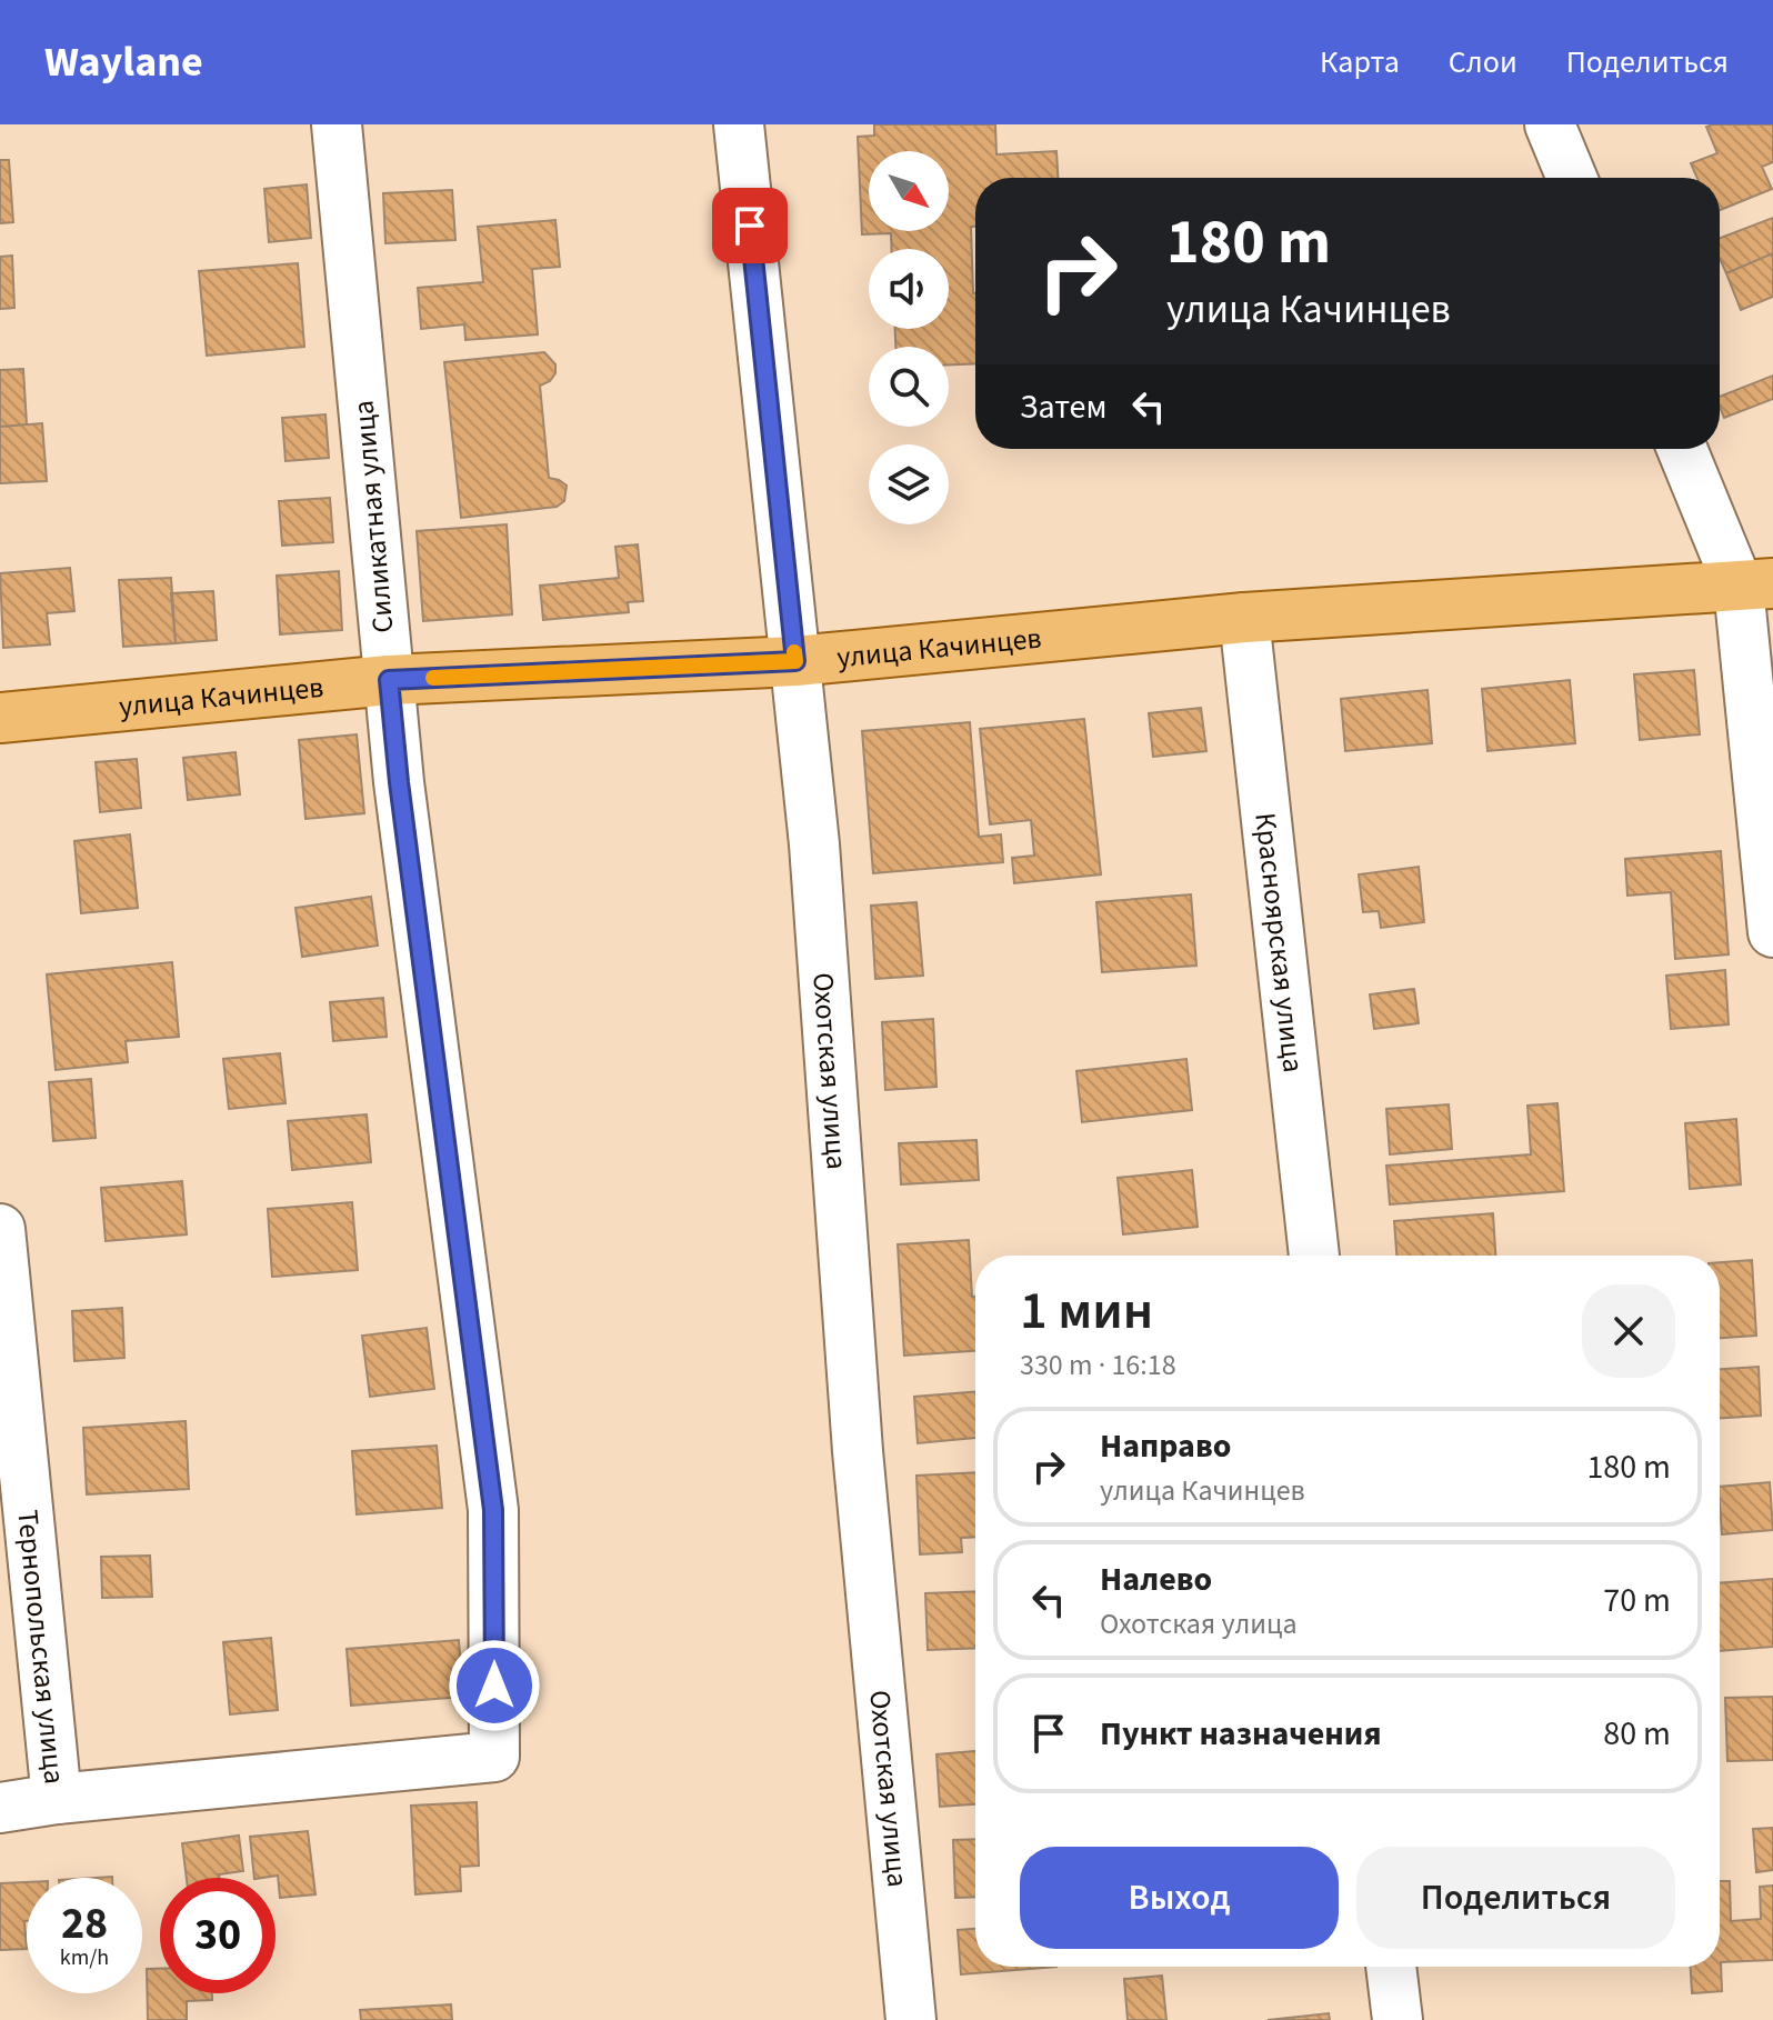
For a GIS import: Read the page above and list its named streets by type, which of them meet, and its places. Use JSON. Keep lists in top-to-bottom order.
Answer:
{
  "streets": {
    "main road": ["улица Качинцев"],
    "street": [
      "Силикатная улица",
      "Красноярская улица",
      "Охотская улица",
      "Тернопольская улица"
    ]
  },
  "crossings": [
    ["Силикатная улица", "улица Качинцев"],
    ["Силикатная улица", "Тернопольская улица"],
    ["улица Качинцев", "Красноярская улица"],
    ["улица Качинцев", "Охотская улица"]
  ],
  "north": "bottom right",
  "page": {
    "header": "Waylane",
    "nav": ["Карта", "Слои", "Поделиться"],
    "turn": ["180 m", "улица Качинцев"],
    "then": "Затем",
    "heading": ["1 мин", "330 m · 16:18"],
    "list": [
      {
        "name": "Направо",
        "note": "улица Качинцев",
        "value": "180 m"
      },
      {
        "name": "Налево",
        "note": "Охотская улица",
        "value": "70 m"
      },
      {
        "name": "Пункт назначения",
        "value": "80 m"
      }
    ],
    "buttons": ["Выход", "Поделиться"],
    "speed": "28 km/h",
    "limit": "30"
  }
}
